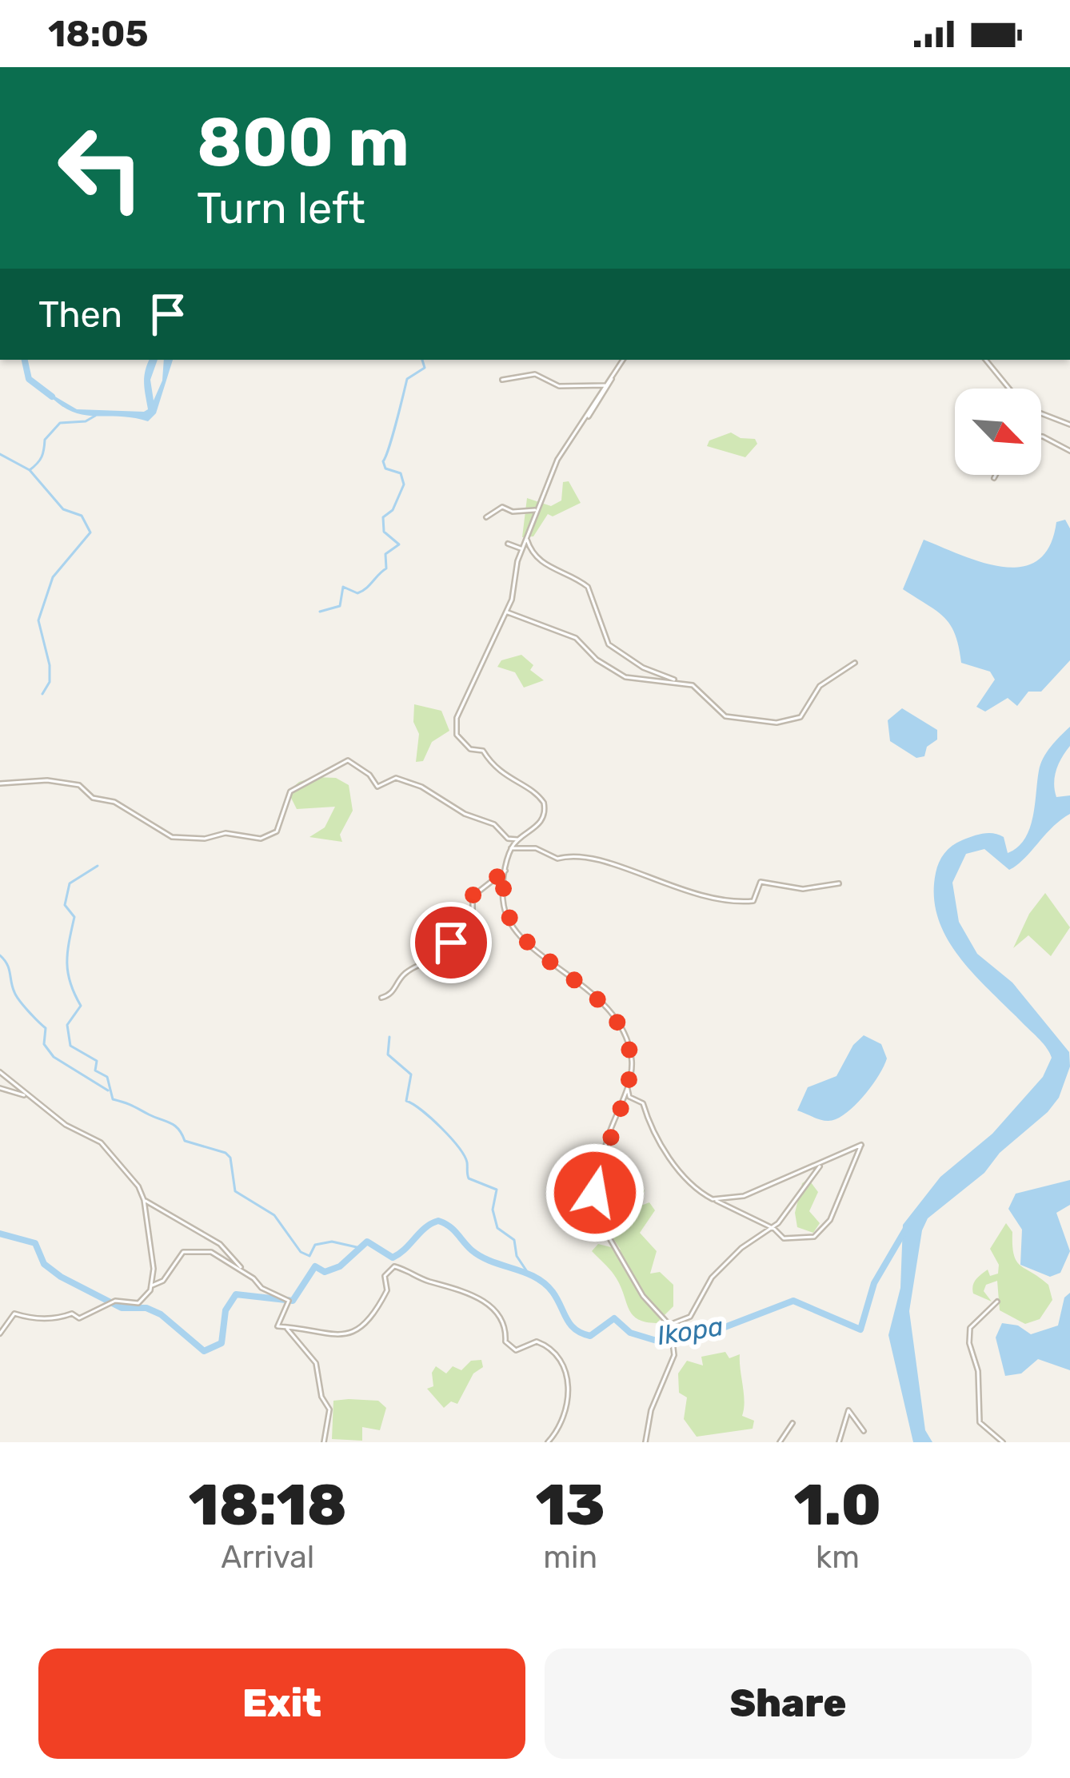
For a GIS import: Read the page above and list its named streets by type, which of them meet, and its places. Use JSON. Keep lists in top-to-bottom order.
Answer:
{
  "water": ["Ikopa"],
  "north": "bottom right",
  "page": {
    "status": "18:05",
    "turn": ["800 m", "Turn left"],
    "then": "Then",
    "eta": [
      "18:18",
      "Arrival",
      "13",
      "min",
      "1.0",
      "km"
    ],
    "buttons": ["Exit", "Share"]
  }
}
